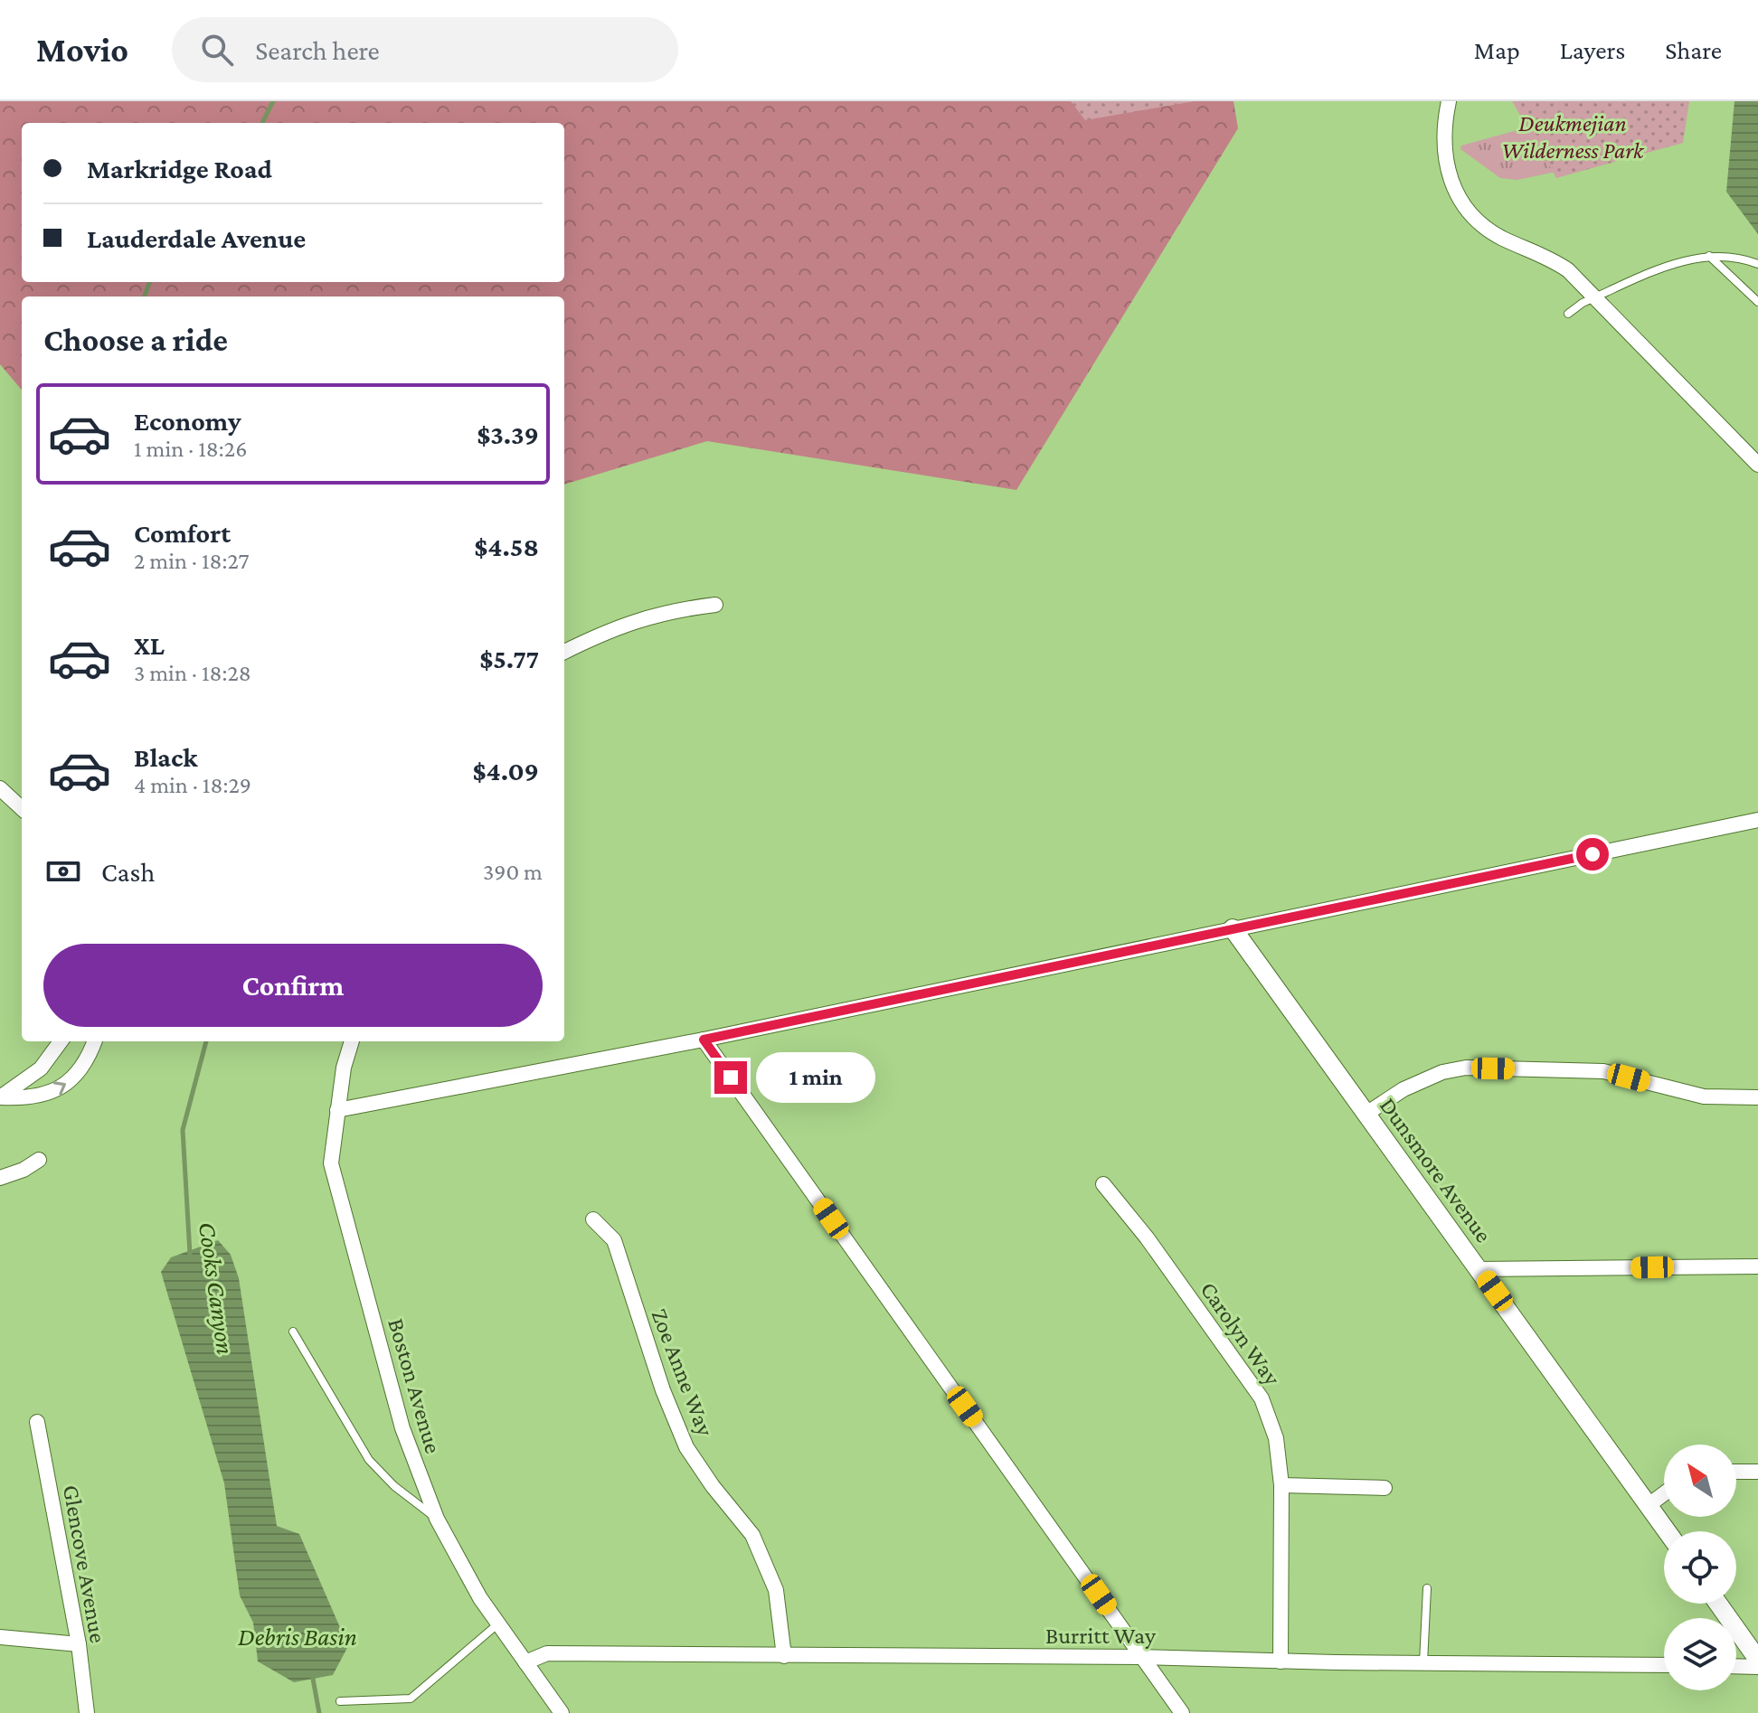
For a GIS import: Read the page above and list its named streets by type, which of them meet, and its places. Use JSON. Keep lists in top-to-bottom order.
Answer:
{
  "streets": {
    "street": [
      "Dunsmore Avenue",
      "Carolyn Way",
      "Zoe Anne Way",
      "Boston Avenue",
      "Glencove Avenue",
      "Burritt Way"
    ]
  },
  "crossings": [
    ["Carolyn Way", "Burritt Way"],
    ["Zoe Anne Way", "Burritt Way"],
    ["Boston Avenue", "Burritt Way"]
  ],
  "water": ["Cooks Canyon", "Debris Basin"],
  "parks": ["Deukmejian Wilderness Park"],
  "north": "top left",
  "page": {
    "header": "Movio",
    "search": "Search here",
    "nav": ["Map", "Layers", "Share"],
    "banner": ["Markridge Road", "Lauderdale Avenue"],
    "heading": "Choose a ride",
    "list": [
      {
        "name": "Economy",
        "note": "1 min · 18:26",
        "value": "$3.39"
      },
      {
        "name": "Comfort",
        "note": "2 min · 18:27",
        "value": "$4.58"
      },
      {
        "name": "XL",
        "note": "3 min · 18:28",
        "value": "$5.77"
      },
      {
        "name": "Black",
        "note": "4 min · 18:29",
        "value": "$4.09"
      }
    ],
    "pay": ["Cash", "390 m"],
    "buttons": "Confirm",
    "bubble": "1 min"
  }
}
